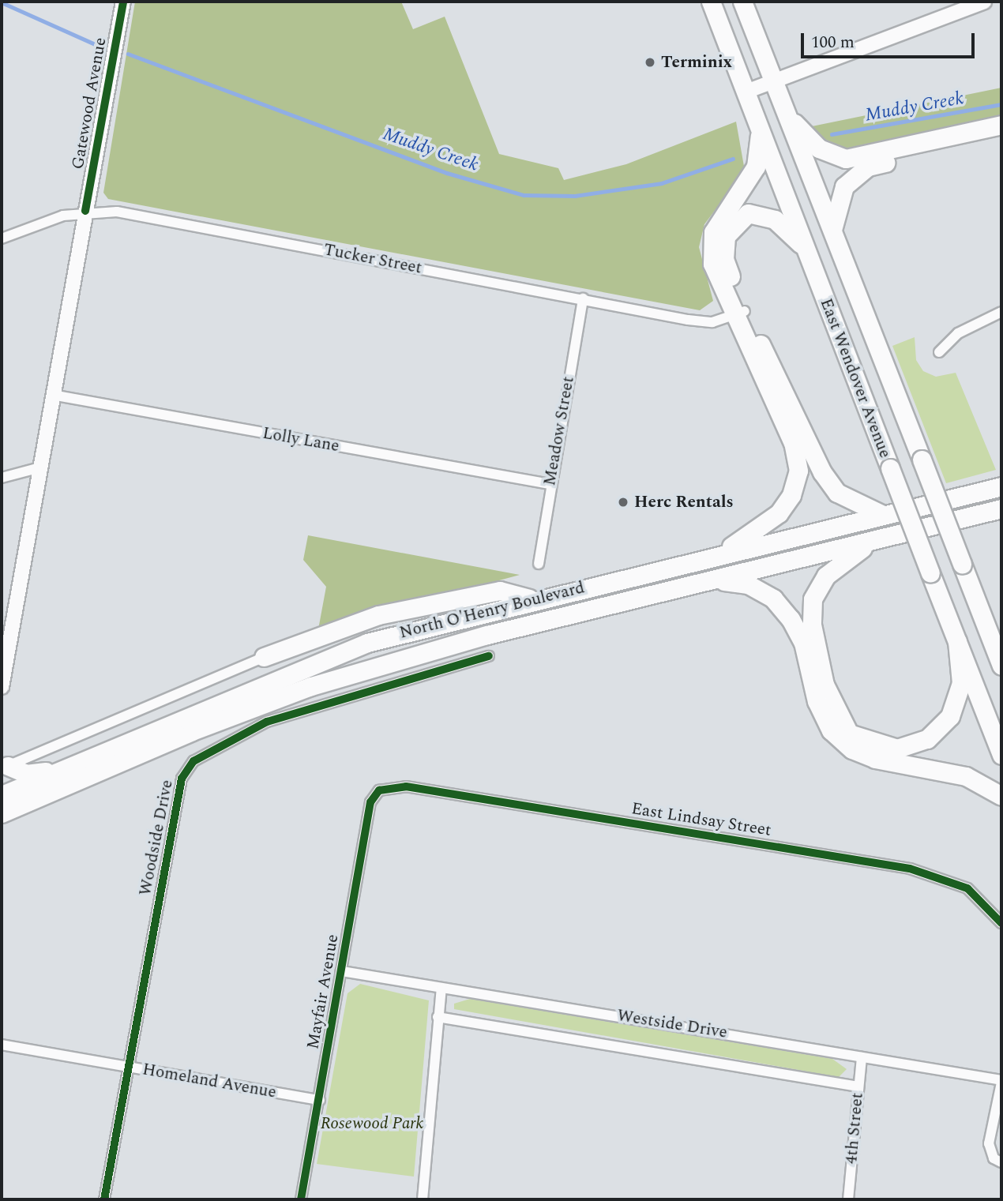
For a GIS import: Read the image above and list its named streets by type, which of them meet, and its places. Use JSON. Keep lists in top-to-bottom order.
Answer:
{
  "streets": {
    "highway": ["East Wendover Avenue", "North O'Henry Boulevard"],
    "street": [
      "Gatewood Avenue",
      "Tucker Street",
      "Meadow Street",
      "Lolly Lane",
      "East Lindsay Street",
      "Woodside Drive",
      "Mayfair Avenue",
      "Westside Drive",
      "Homeland Avenue",
      "4th Street"
    ]
  },
  "crossings": [
    ["Gatewood Avenue", "Tucker Street"],
    ["Gatewood Avenue", "Lolly Lane"],
    ["Tucker Street", "Meadow Street"],
    ["Meadow Street", "Lolly Lane"],
    ["East Lindsay Street", "Mayfair Avenue"],
    ["Woodside Drive", "Homeland Avenue"],
    ["Mayfair Avenue", "Westside Drive"],
    ["Mayfair Avenue", "Homeland Avenue"],
    ["Westside Drive", "4th Street"]
  ],
  "water": ["Muddy Creek"],
  "parks": ["Rosewood Park"],
  "places": ["Terminix", "Herc Rentals"],
  "scale_bar": "100 m"
}
